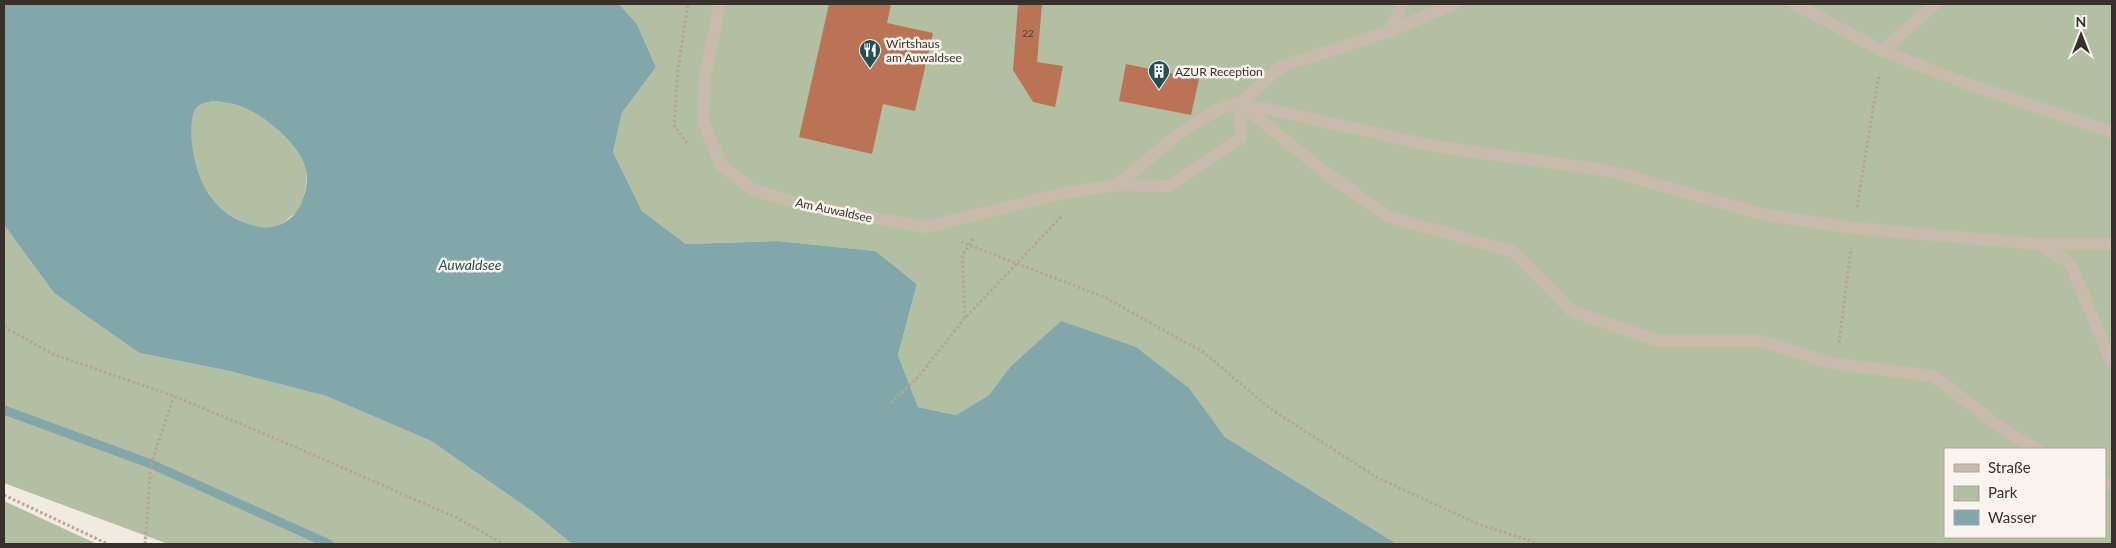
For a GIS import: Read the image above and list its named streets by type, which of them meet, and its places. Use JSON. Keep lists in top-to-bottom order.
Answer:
{
  "streets": {
    "street": ["Am Auwaldsee"]
  },
  "water": ["Auwaldsee"],
  "places": {
    "restaurant": ["Wirtshaus am Auwaldsee"],
    "building": ["AZUR Reception"]
  },
  "house_numbers": ["22"],
  "legend": ["Straße", "Park", "Wasser"],
  "north": "top"
}
